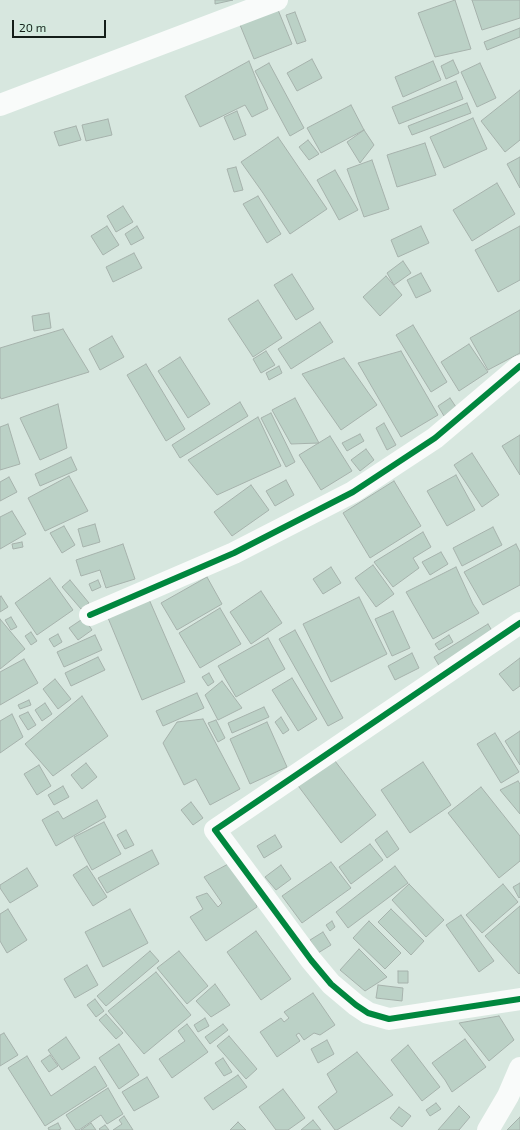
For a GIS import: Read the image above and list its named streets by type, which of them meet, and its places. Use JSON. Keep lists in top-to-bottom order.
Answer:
{
  "scale_bar": "20 m"
}
